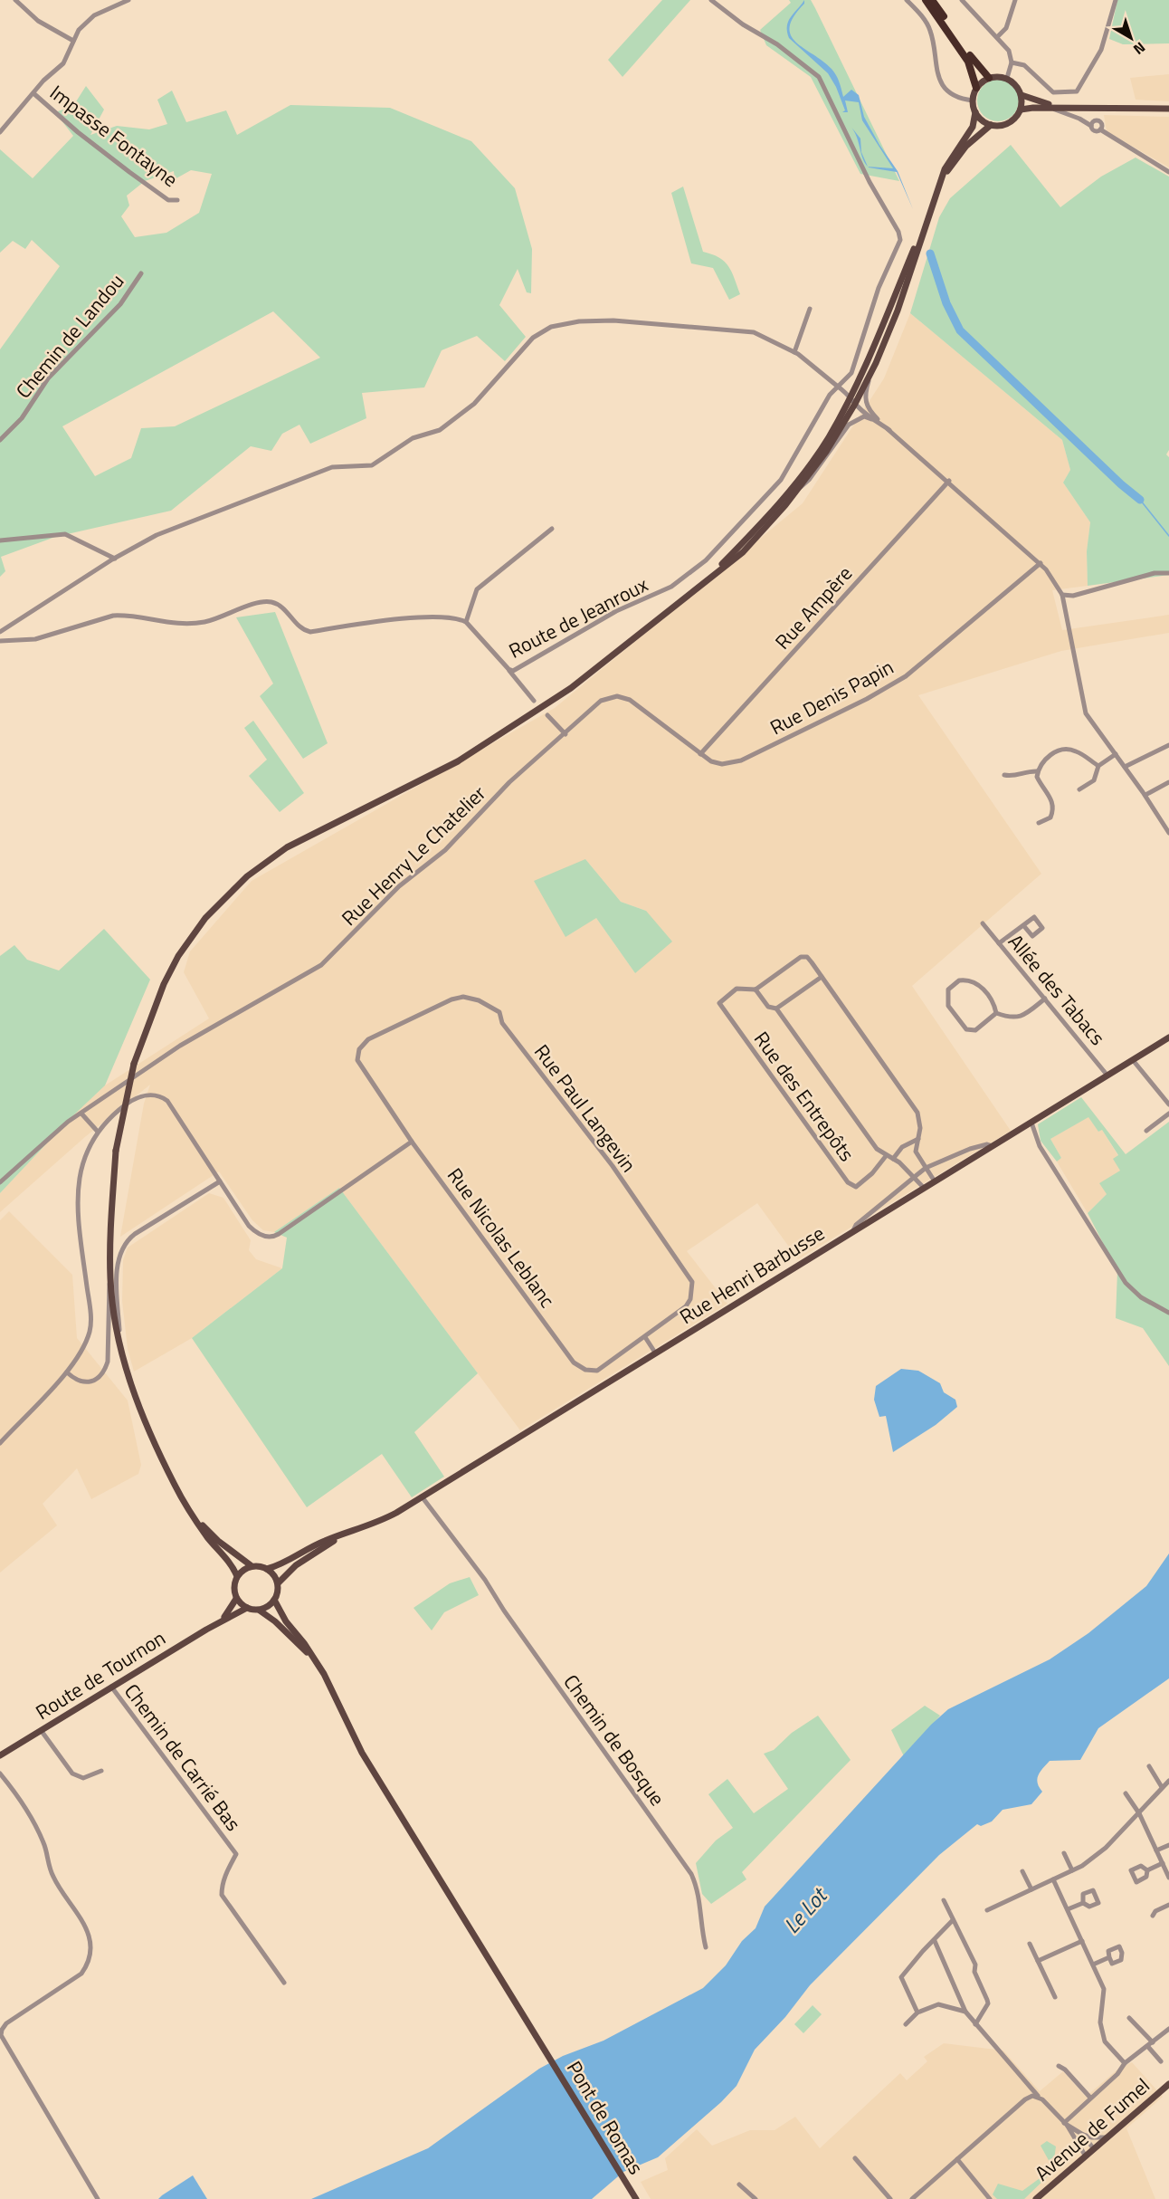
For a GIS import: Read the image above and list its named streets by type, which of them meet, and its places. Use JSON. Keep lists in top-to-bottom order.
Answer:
{
  "streets": {
    "main road": [
      "Rue Henri Barbusse",
      "Route de Tournon",
      "Pont de Romas",
      "Avenue de Fumel"
    ],
    "street": [
      "Impasse Fontayne",
      "Chemin de Landou",
      "Rue Ampère",
      "Route de Jeanroux",
      "Rue Denis Papin",
      "Rue Henry Le Chatelier",
      "Allée des Tabacs",
      "Rue des Entrepôts",
      "Rue Paul Langevin",
      "Rue Nicolas Leblanc",
      "Chemin de Bosque",
      "Chemin de Carrié Bas"
    ]
  },
  "crossings": [
    ["Rue Ampère", "Rue Denis Papin"],
    ["Rue Ampère", "Rue Henry Le Chatelier"],
    ["Rue Denis Papin", "Rue Henry Le Chatelier"],
    ["Allée des Tabacs", "Rue Henri Barbusse"],
    ["Rue Paul Langevin", "Rue Nicolas Leblanc"],
    ["Rue Henri Barbusse", "Route de Tournon"],
    ["Rue Henri Barbusse", "Chemin de Bosque"],
    ["Route de Tournon", "Chemin de Carrié Bas"]
  ],
  "water": ["Le Lot"],
  "north": "bottom right"
}
